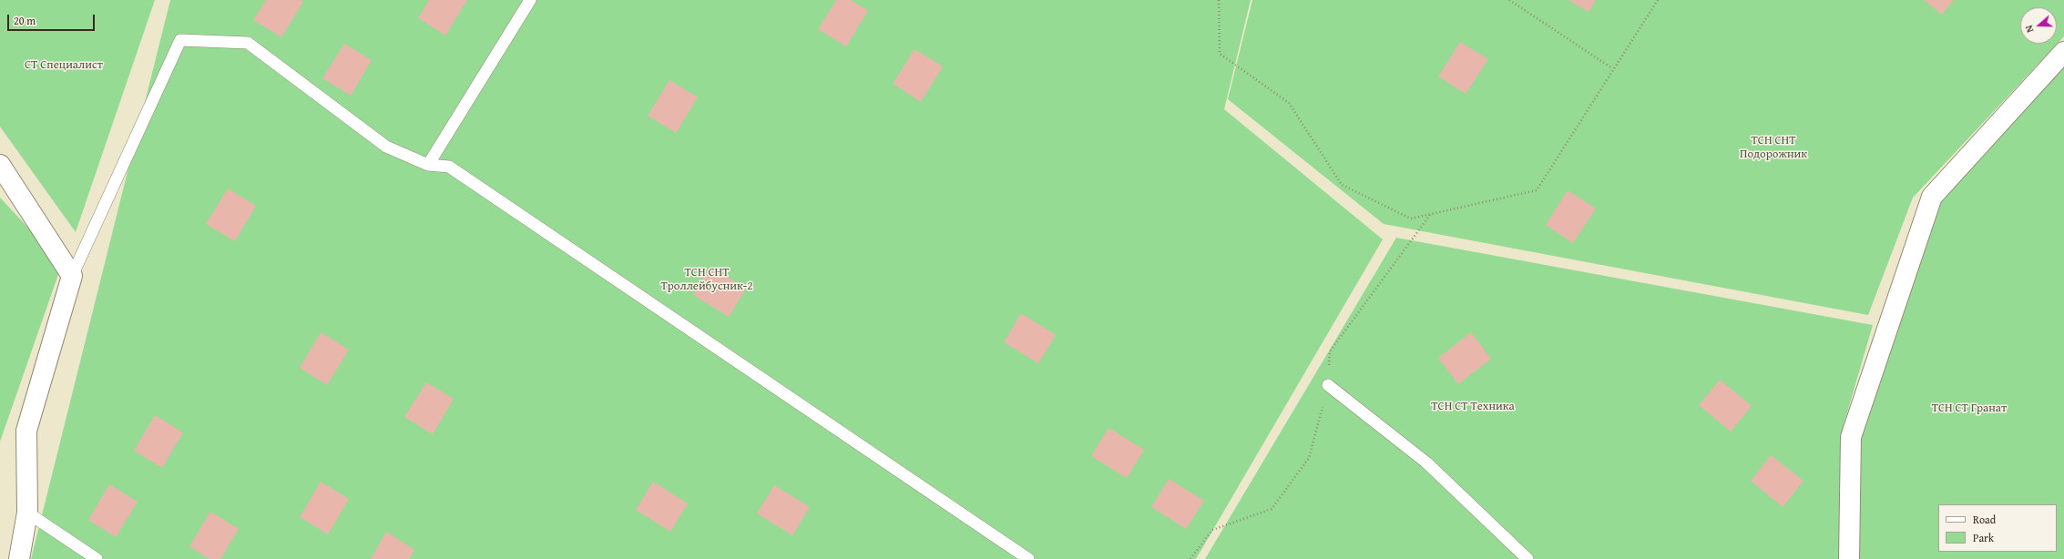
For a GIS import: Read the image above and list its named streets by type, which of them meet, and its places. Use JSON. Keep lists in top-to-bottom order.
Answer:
{
  "parks": [
    "СТ Специалист",
    "ТСН СНТ Подорожник",
    "ТСН СНТ Троллейбусник-2",
    "ТСН СТ Техника",
    "ТСН СТ Гранат"
  ],
  "legend": ["Road", "Park"],
  "scale_bar": "20 m",
  "north": "left"
}
